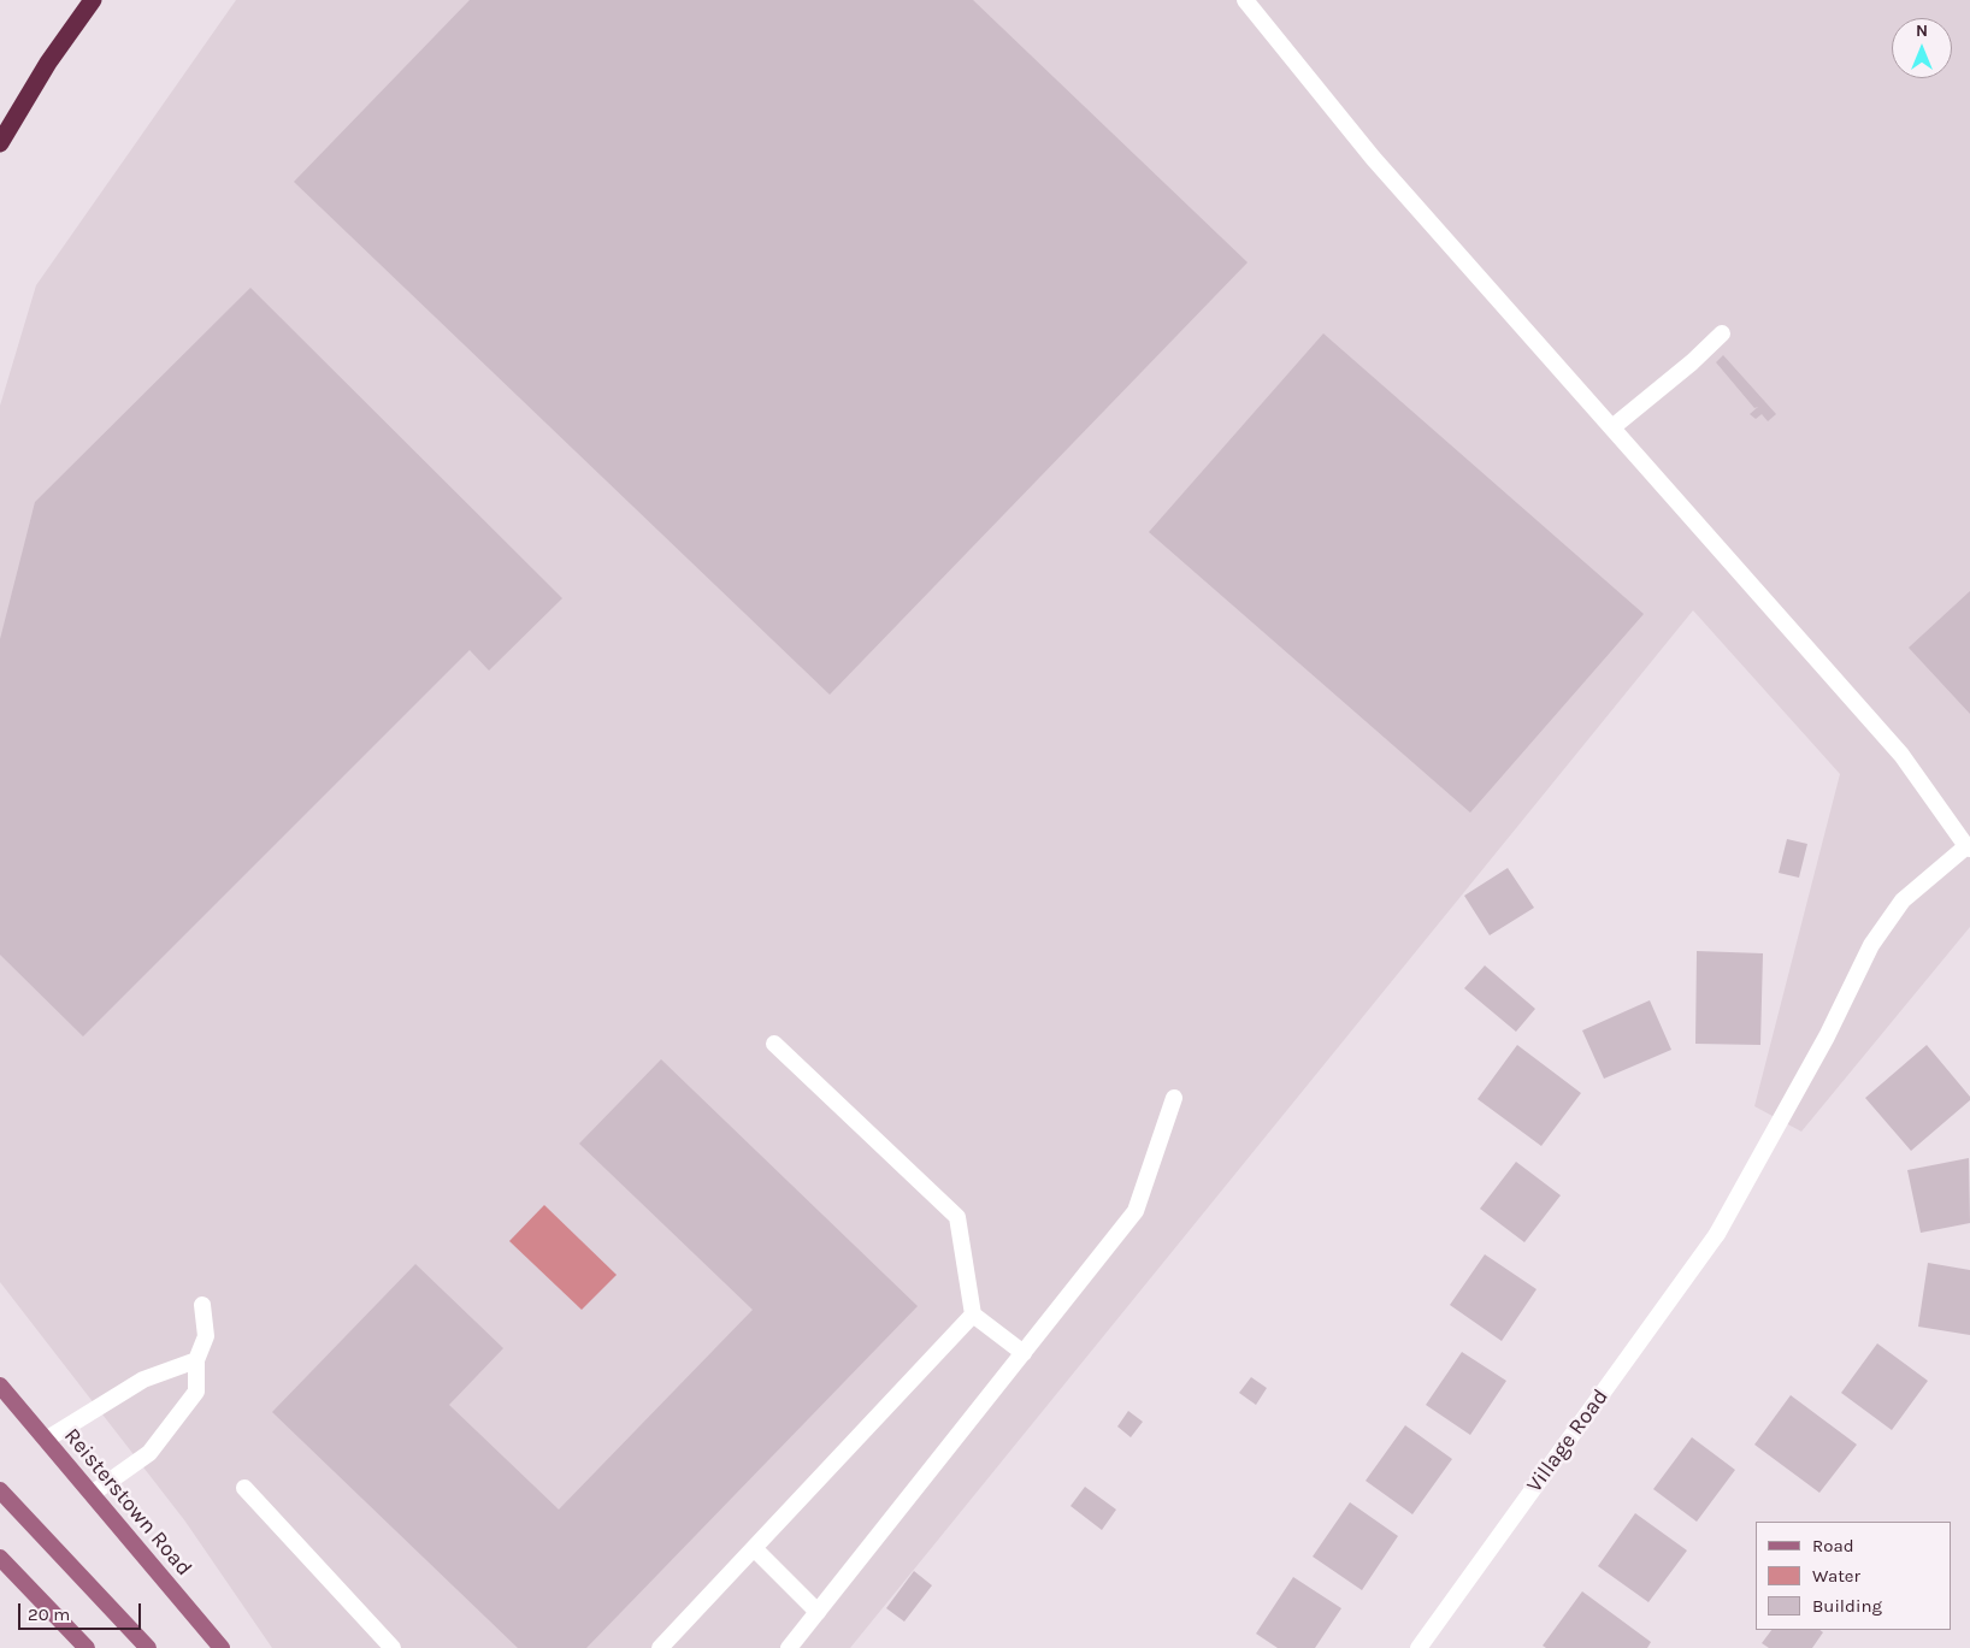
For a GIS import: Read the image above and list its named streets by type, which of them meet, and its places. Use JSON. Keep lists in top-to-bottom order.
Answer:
{
  "streets": {
    "main road": ["Reisterstown Road"],
    "street": ["Village Road"]
  },
  "legend": ["Road", "Water", "Building"],
  "scale_bar": "20 m",
  "north": "top"
}
